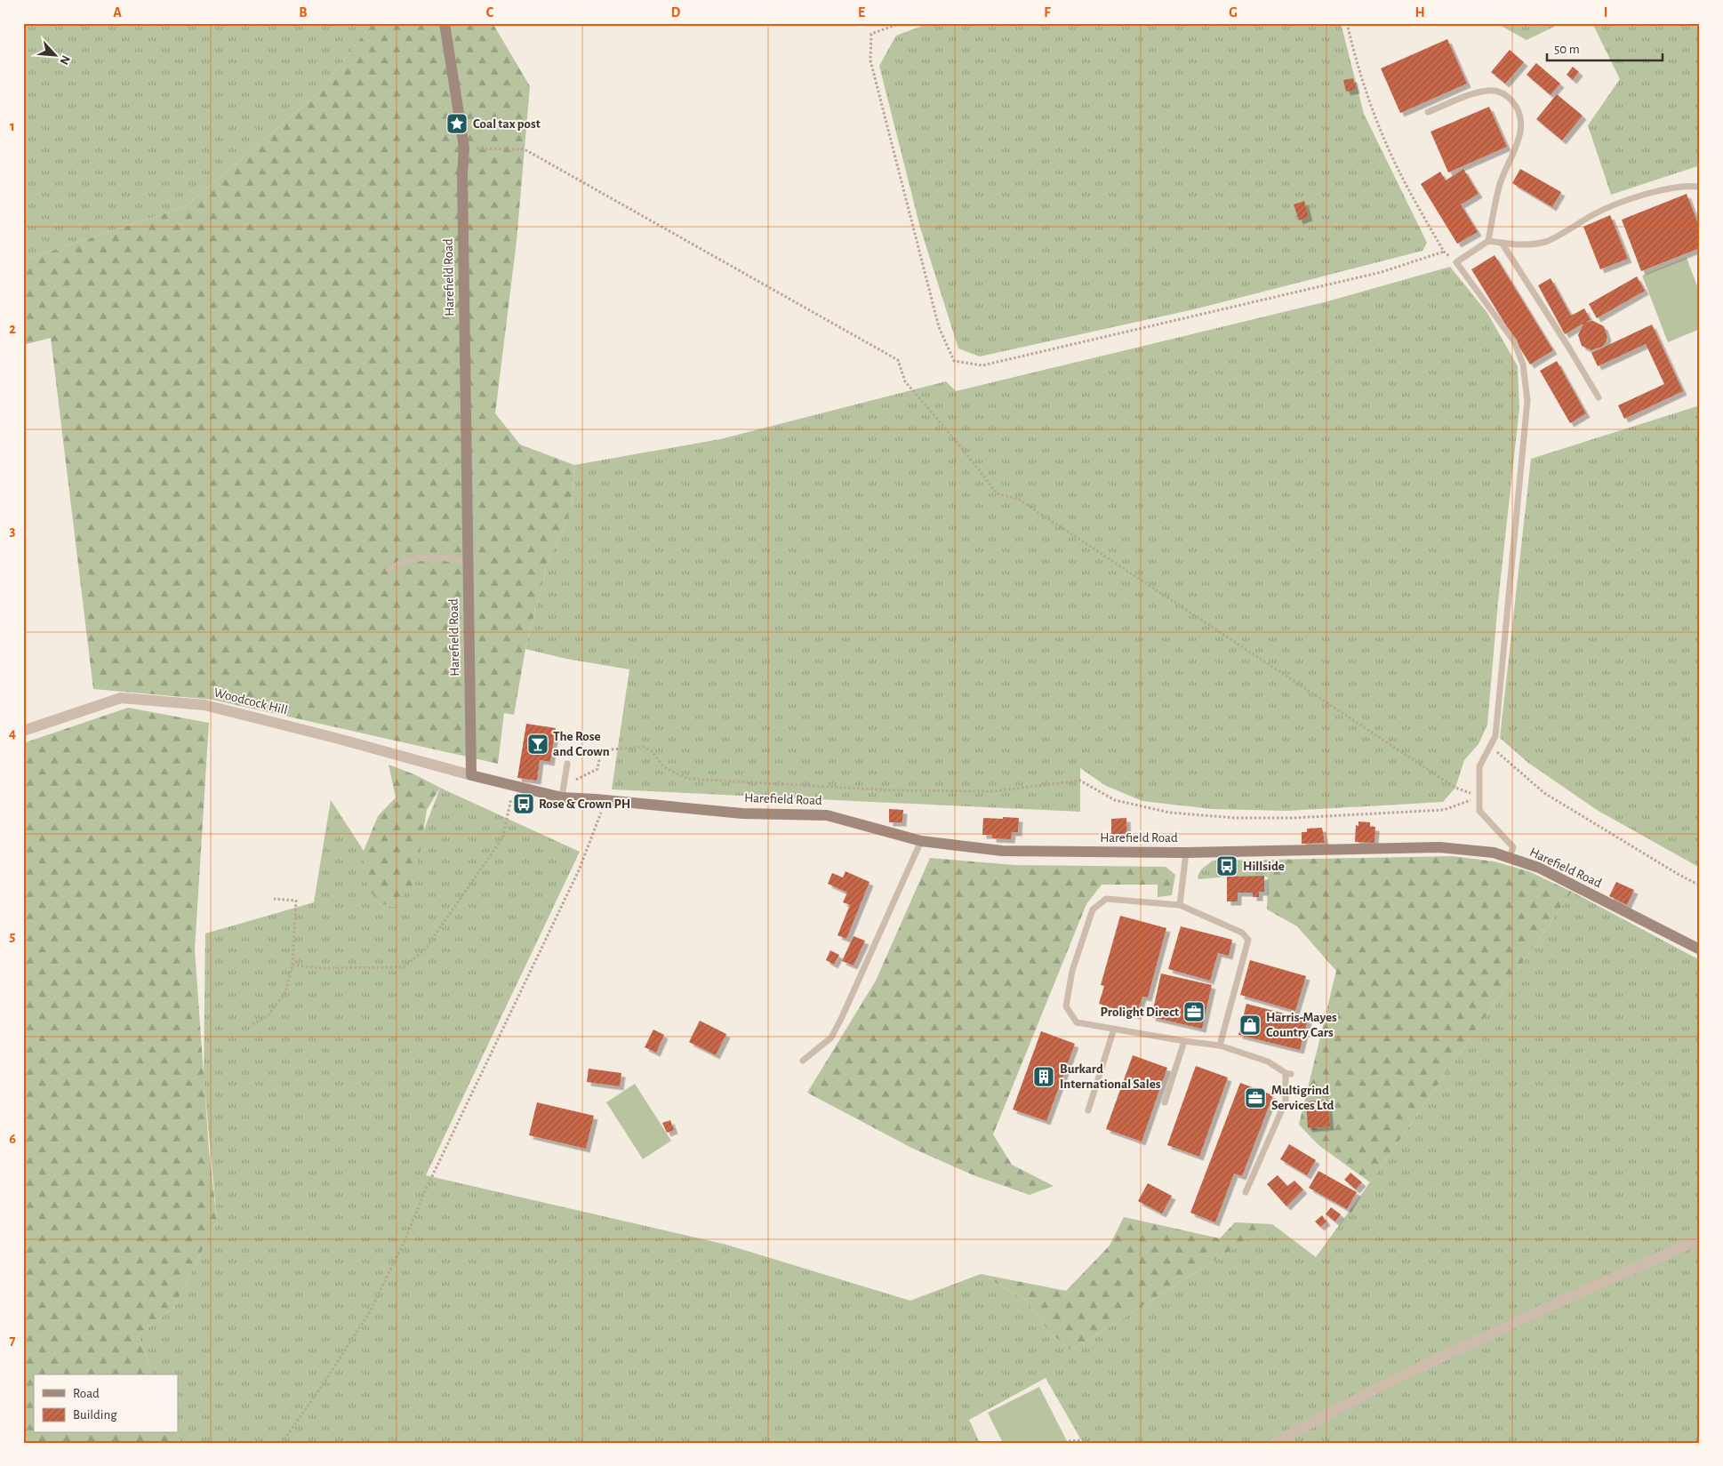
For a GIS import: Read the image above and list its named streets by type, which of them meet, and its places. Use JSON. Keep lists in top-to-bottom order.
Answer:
{
  "streets": {
    "street": ["Harefield Road", "Woodcock Hill"]
  },
  "crossings": [
    ["Harefield Road", "Woodcock Hill"]
  ],
  "places": {
    "place": ["Coal tax post"],
    "bar": ["The Rose and Crown"],
    "bus stop": ["Rose & Crown PH", "Hillside"],
    "office": ["Prolight Direct", "Multigrind Services Ltd"],
    "shop": ["Harris-Mayes Country Cars"],
    "building": ["Burkard International Sales"]
  },
  "legend": ["Road", "Building"],
  "scale_bar": "50 m",
  "north": "bottom right",
  "grid": {
    "columns": [
      "A",
      "B",
      "C",
      "D",
      "E",
      "F",
      "G",
      "H",
      "I"
    ],
    "rows": [
      "1",
      "2",
      "3",
      "4",
      "5",
      "6",
      "7"
    ]
  }
}
